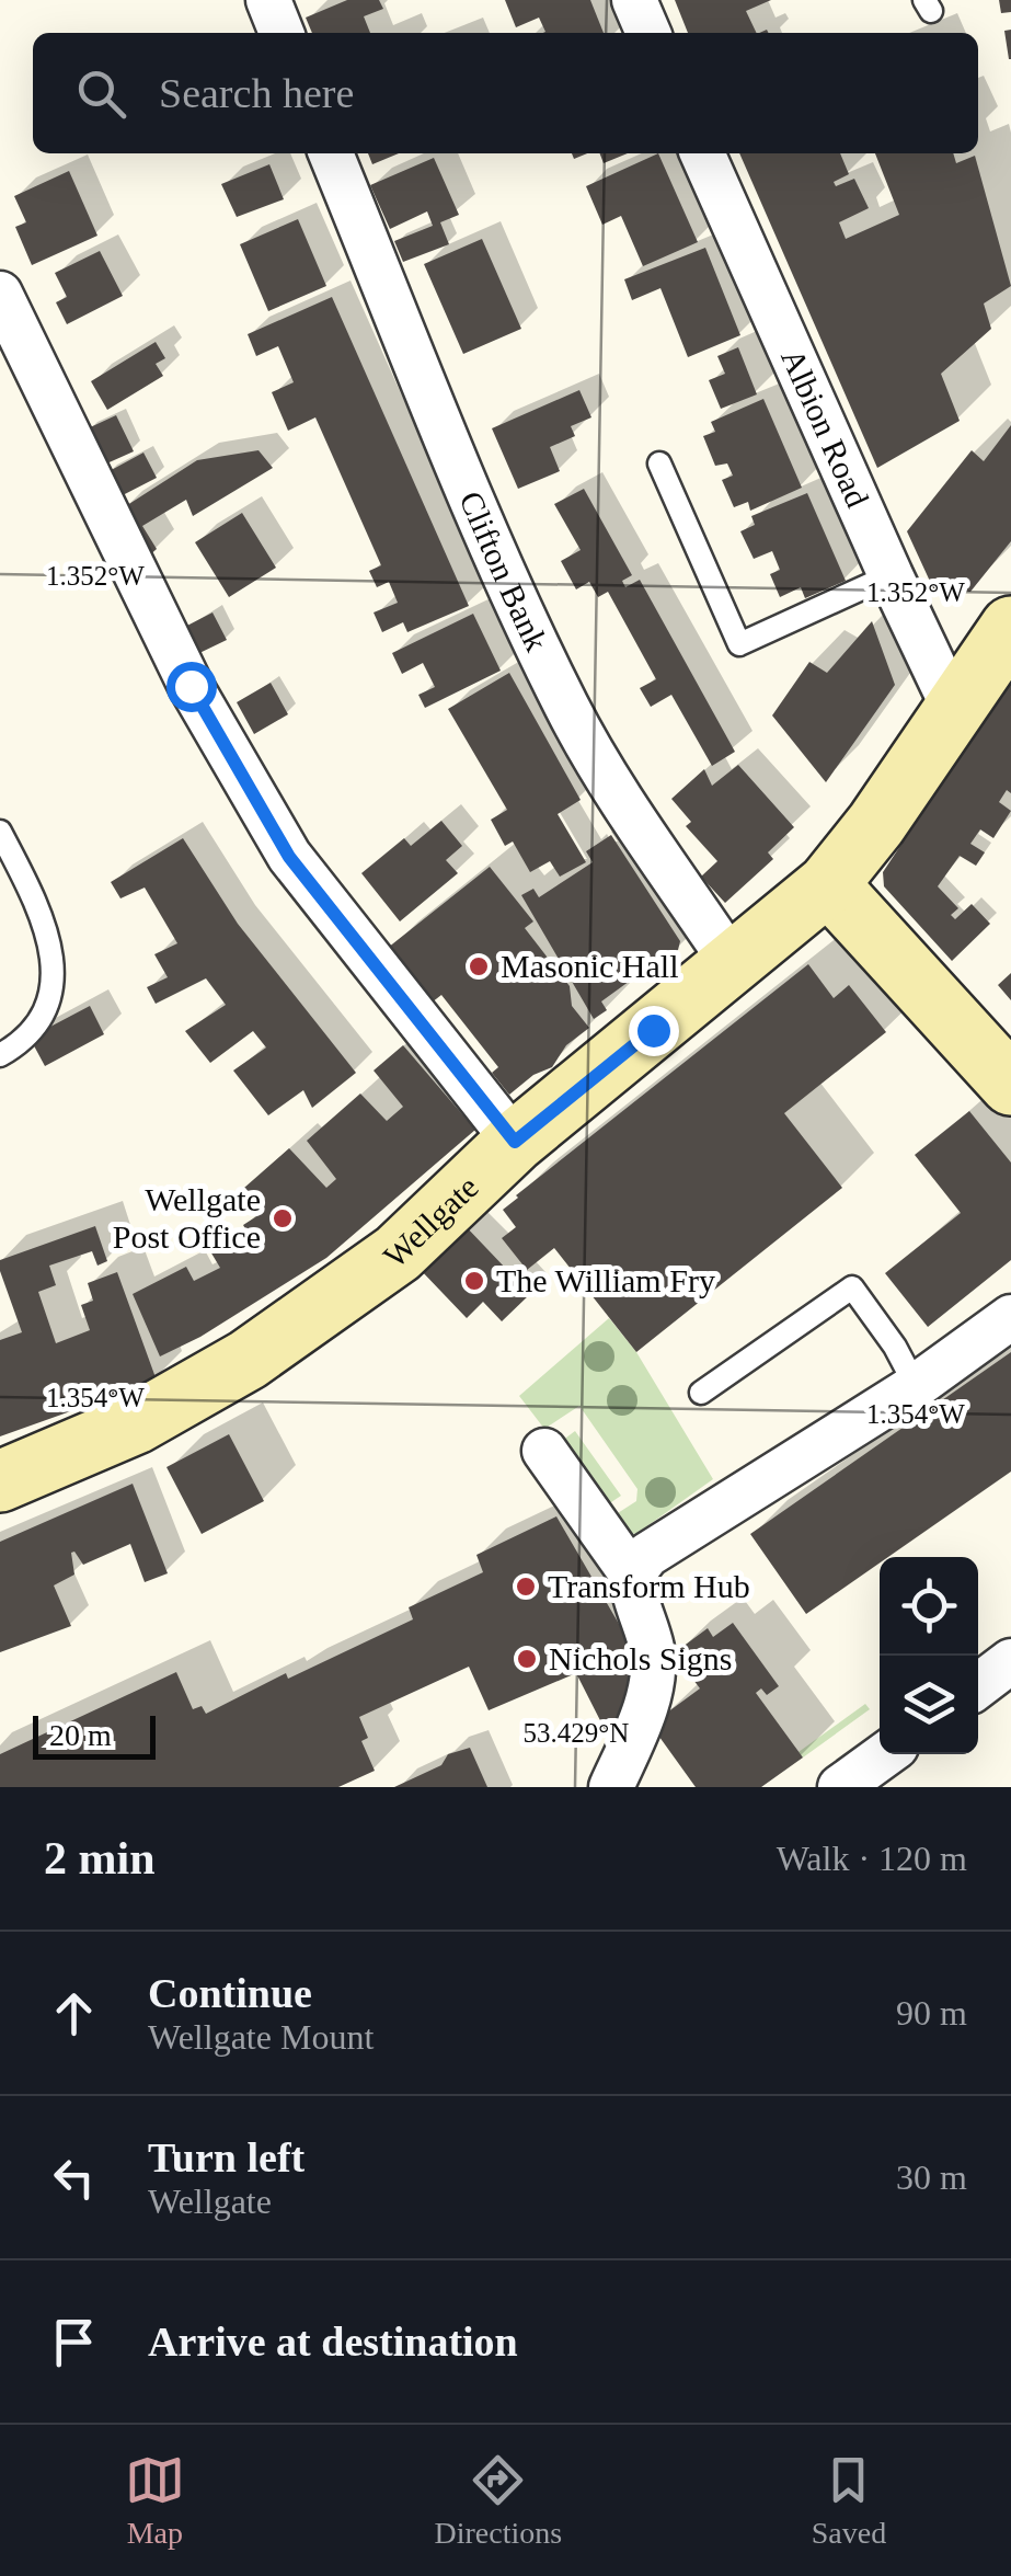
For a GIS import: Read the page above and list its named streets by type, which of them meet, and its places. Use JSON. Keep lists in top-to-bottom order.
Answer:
{
  "streets": {
    "street": ["Albion Road", "Clifton Bank", "Wellgate"]
  },
  "crossings": [
    ["Albion Road", "Wellgate"],
    ["Clifton Bank", "Wellgate"]
  ],
  "places": [
    "Masonic Hall",
    "Wellgate Post Office",
    "The William Fry",
    "Transform Hub",
    "Nichols Signs"
  ],
  "scale_bar": "20 m",
  "page": {
    "search": "Search here",
    "scale": "20 m",
    "heading": ["2 min", "Walk · 120 m"],
    "list": [
      ["Continue", "Wellgate Mount", "90 m"],
      ["Turn left", "Wellgate", "30 m"],
      "Arrive at destination"
    ],
    "nav": ["Map", "Directions", "Saved"]
  },
  "coordinates": ["1.352°W", "1.354°W", "53.429°N"]
}
